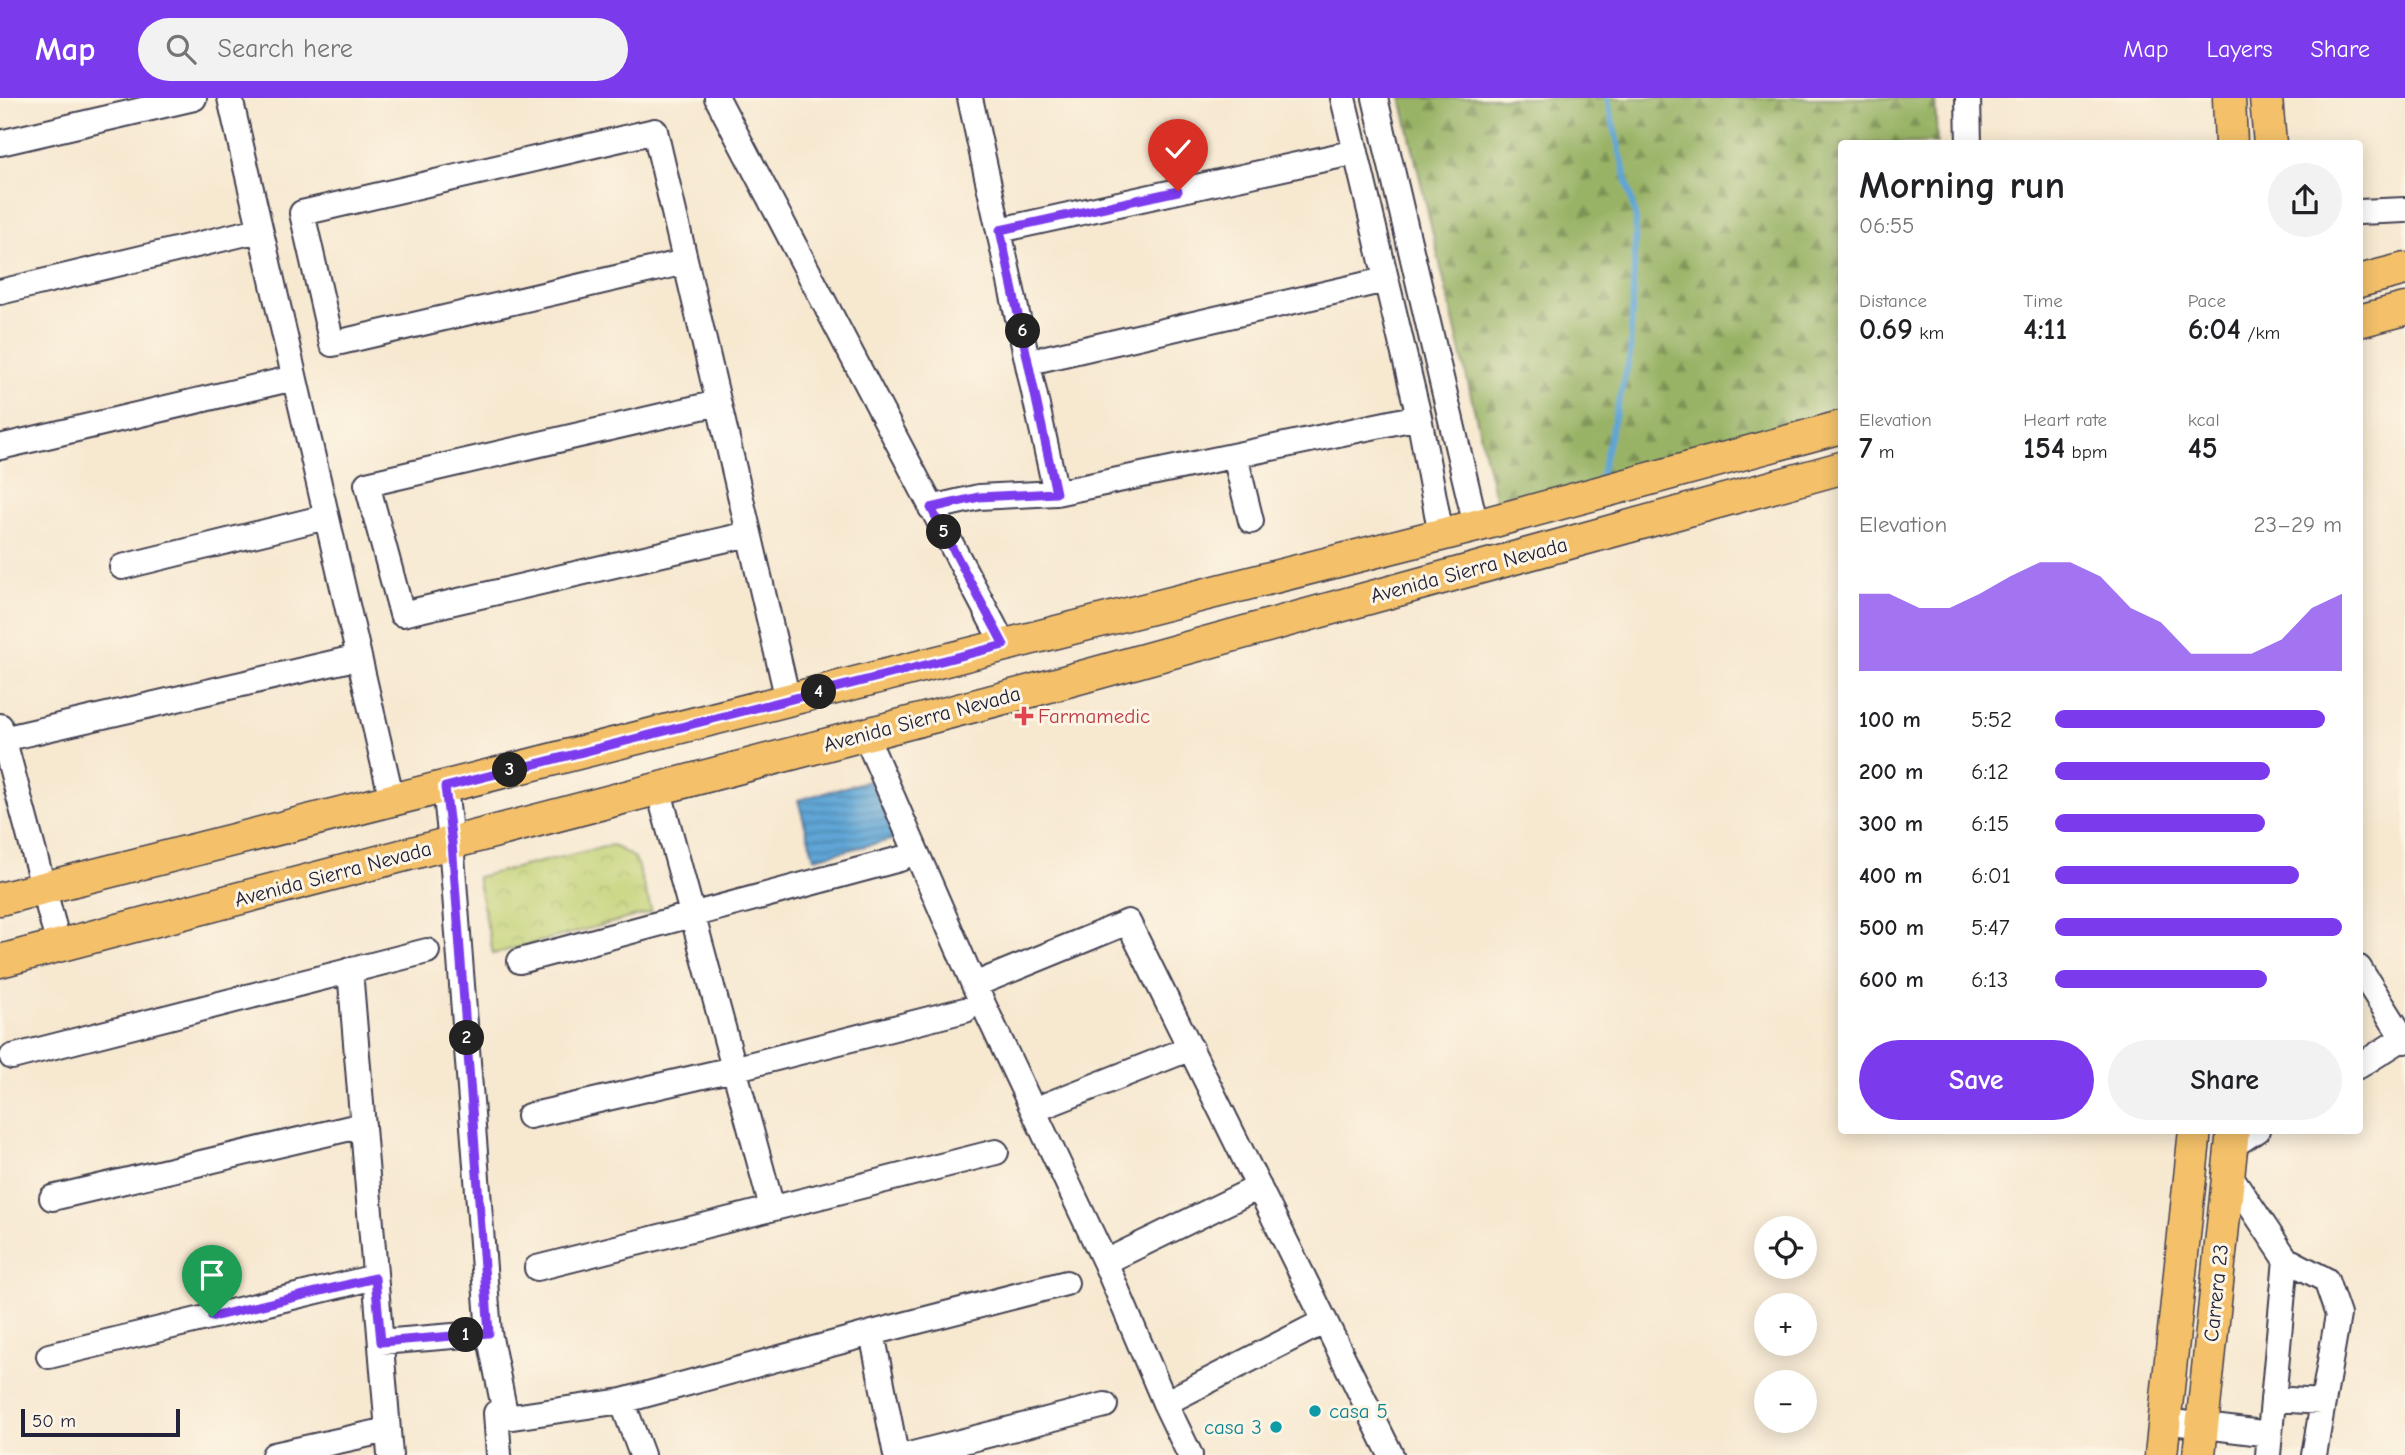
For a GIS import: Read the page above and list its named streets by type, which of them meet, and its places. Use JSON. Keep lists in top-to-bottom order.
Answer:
{
  "streets": {
    "main road": ["Avenida Sierra Nevada", "Carrera 23"]
  },
  "places": {
    "health": ["Farmamedic"],
    "other": ["casa 5", "casa 3"]
  },
  "scale_bar": "50 m",
  "page": {
    "header": "Map",
    "search": "Search here",
    "nav": ["Map", "Layers", "Share"],
    "heading": ["Morning run", "06:55"],
    "stats": [
      ["Distance", "0.69 km"],
      ["Time", "4:11"],
      ["Pace", "6:04 /km"],
      ["Elevation", "7 m"],
      ["Heart rate", "154 bpm"],
      ["kcal", "45"]
    ],
    "pins": [
      "6",
      "5",
      "4",
      "3",
      "2",
      "1"
    ],
    "chart": ["Elevation", "23–29 m"],
    "list": [
      {
        "name": "100 m",
        "note": "5:52"
      },
      {
        "name": "200 m",
        "note": "6:12"
      },
      {
        "name": "300 m",
        "note": "6:15"
      },
      {
        "name": "400 m",
        "note": "6:01"
      },
      {
        "name": "500 m",
        "note": "5:47"
      },
      {
        "name": "600 m",
        "note": "6:13"
      }
    ],
    "buttons": ["Save", "Share"],
    "map_buttons": ["+", "−"],
    "scale": "50 m"
  }
}
